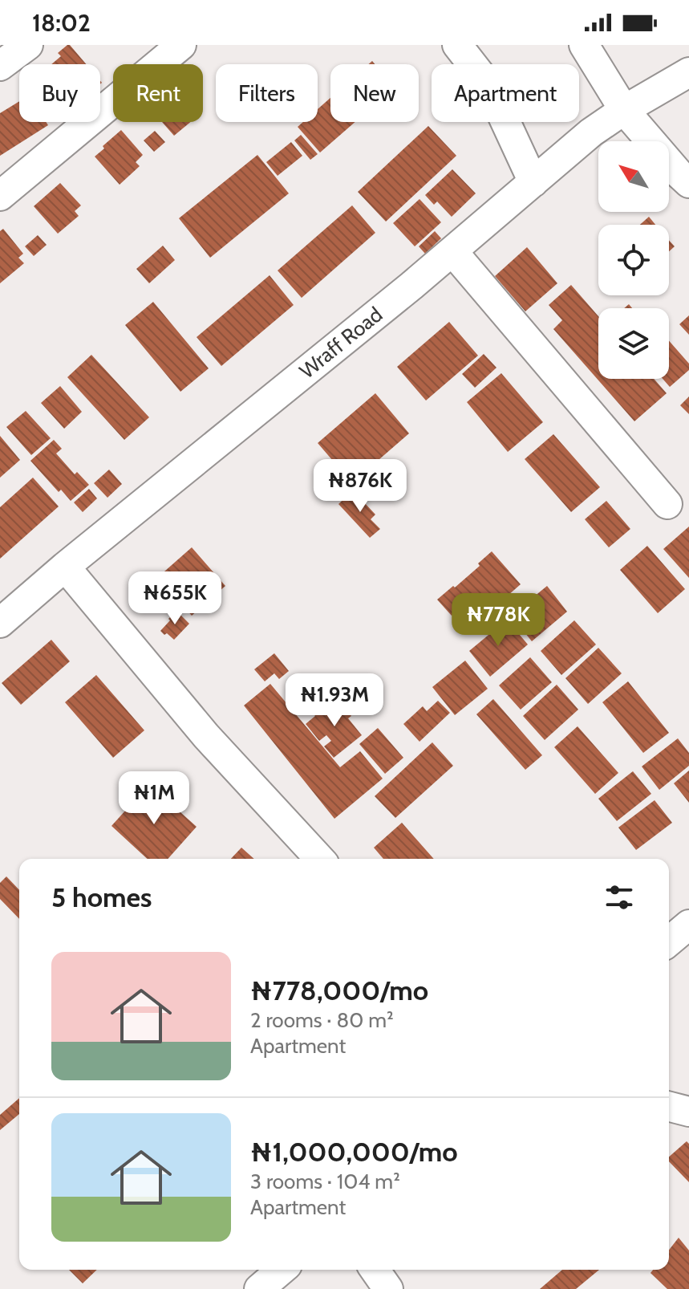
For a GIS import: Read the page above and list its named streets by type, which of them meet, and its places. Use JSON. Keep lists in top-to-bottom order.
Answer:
{
  "streets": {
    "street": ["Wraff Road"]
  },
  "north": "top left",
  "page": {
    "status": "18:02",
    "chip": [
      "Buy",
      "Rent",
      "Filters",
      "New",
      "Apartment"
    ],
    "price": [
      "₦876K",
      "₦655K",
      "₦778K",
      "₦1.93M",
      "₦1M"
    ],
    "heading": "5 homes",
    "list": [
      {
        "name": "₦778,000/mo",
        "note": "2 rooms · 80 m² · Apartment"
      },
      {
        "name": "₦1,000,000/mo",
        "note": "3 rooms · 104 m² · Apartment"
      }
    ]
  }
}
